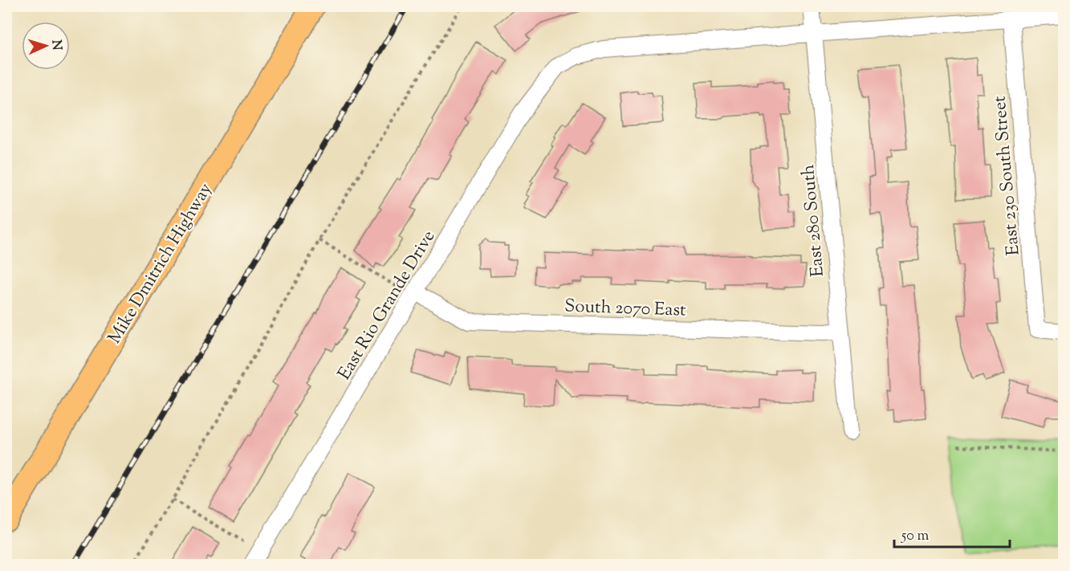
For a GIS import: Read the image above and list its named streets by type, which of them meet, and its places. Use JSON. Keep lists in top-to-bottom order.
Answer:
{
  "streets": {
    "highway": ["Mike Dmitrich Highway"],
    "street": [
      "East 230 South Street",
      "East 280 South",
      "East Rio Grande Drive",
      "South 2070 East"
    ]
  },
  "crossings": [
    ["East 280 South", "East Rio Grande Drive"],
    ["East 280 South", "South 2070 East"],
    ["East Rio Grande Drive", "South 2070 East"]
  ],
  "scale_bar": "50 m",
  "north": "right"
}
